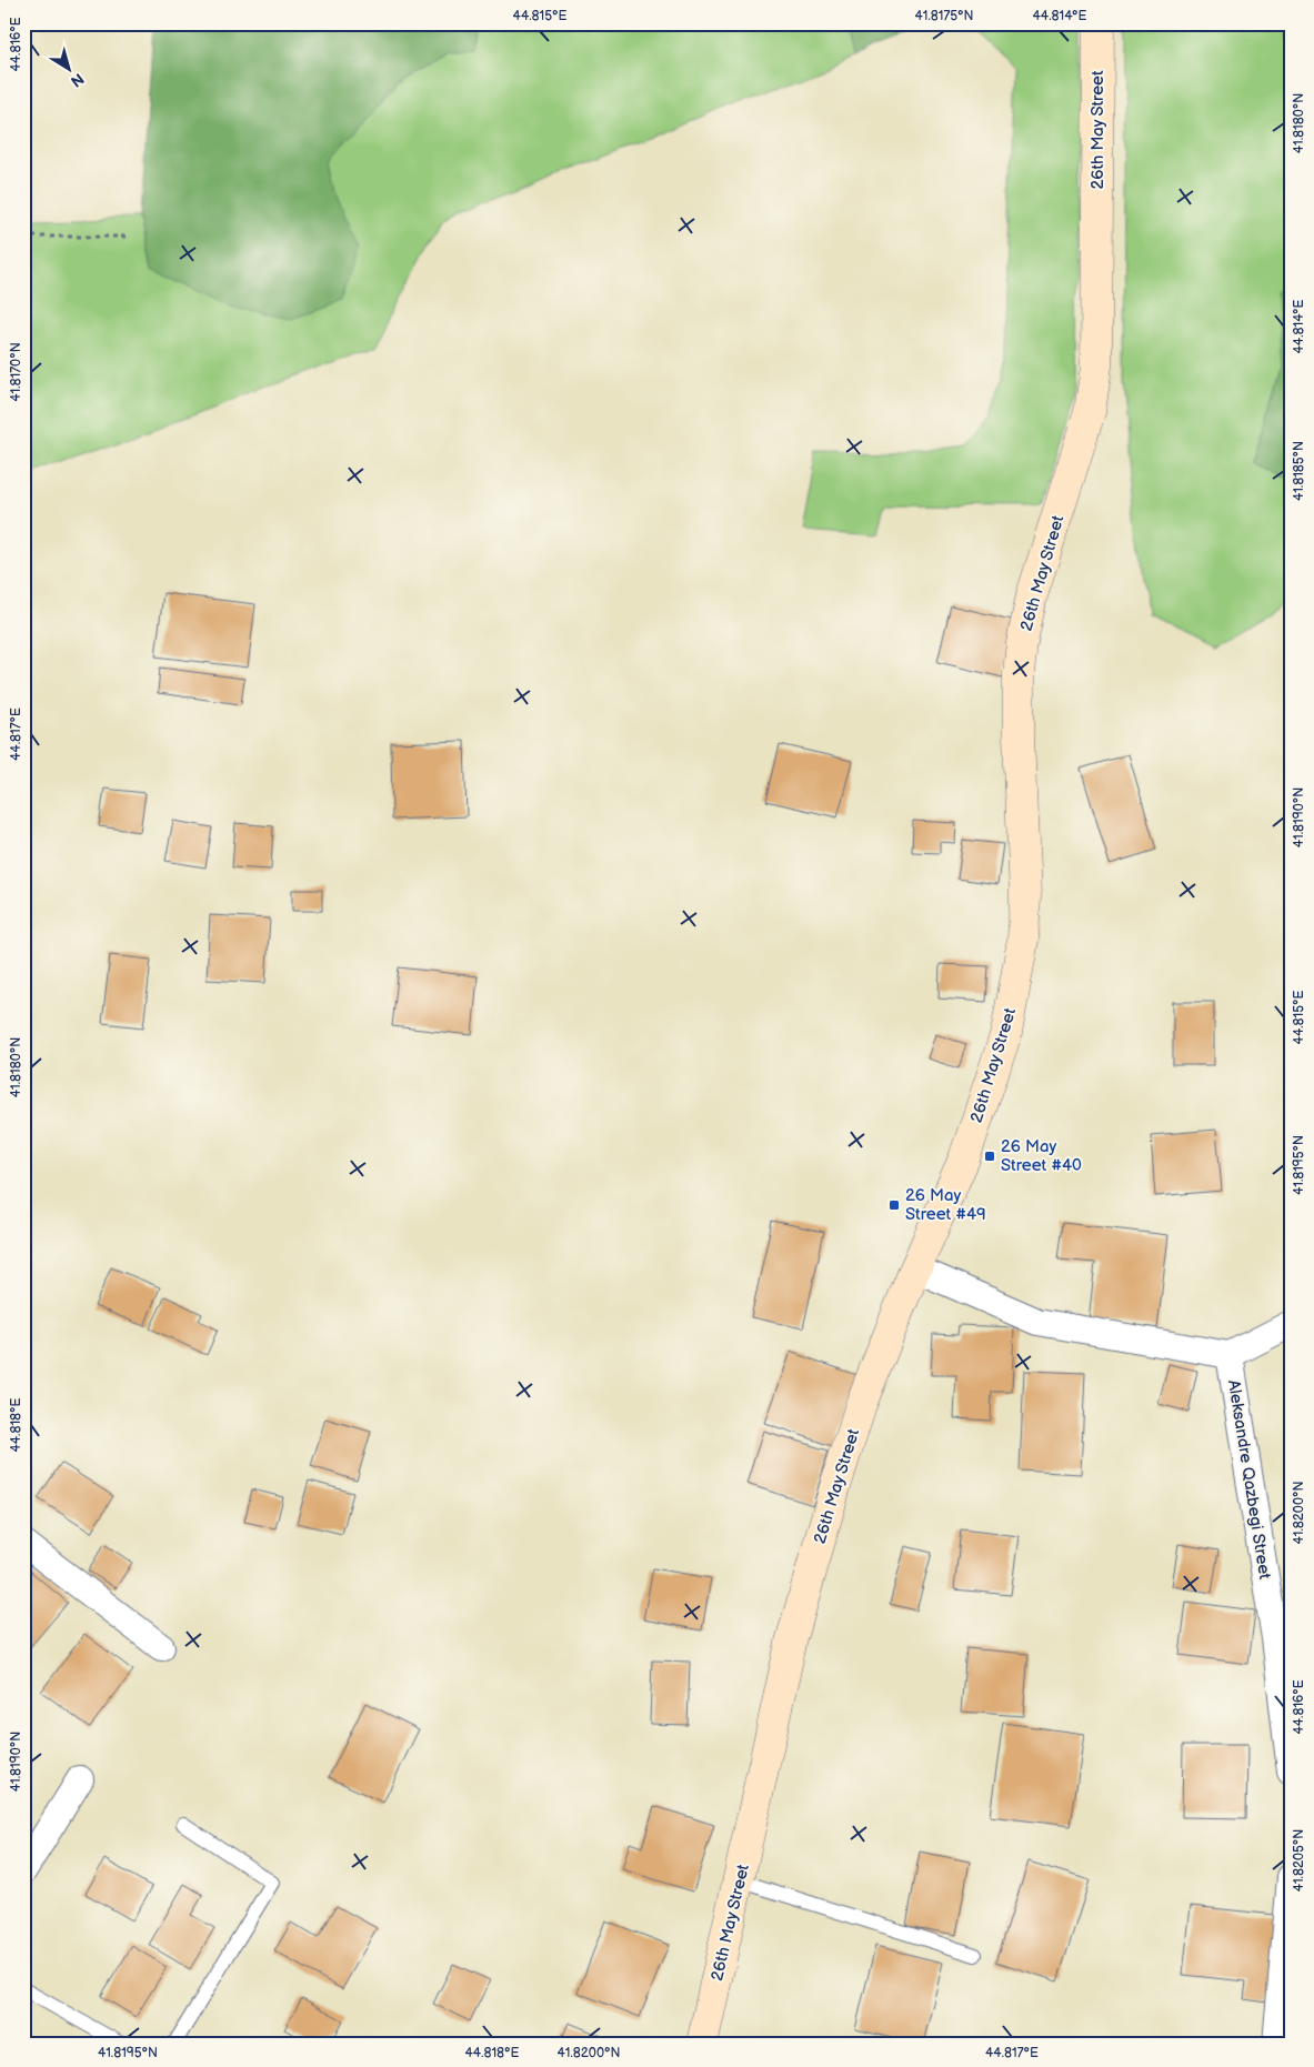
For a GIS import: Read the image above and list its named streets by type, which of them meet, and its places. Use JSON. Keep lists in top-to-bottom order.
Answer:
{
  "streets": {
    "street": ["26th May Street", "Aleksandre Qazbegi Street"]
  },
  "places": {
    "transit": ["26 May Street #40", "26 May Street #49"]
  },
  "north": "bottom right",
  "coordinates": [
    "44.815°E",
    "41.8175°N",
    "44.814°E",
    "44.816°E",
    "41.8180°N",
    "41.8170°N",
    "41.8185°N",
    "44.817°E",
    "41.8190°N",
    "41.8195°N",
    "44.818°E",
    "41.8200°N",
    "41.8205°N"
  ]
}
